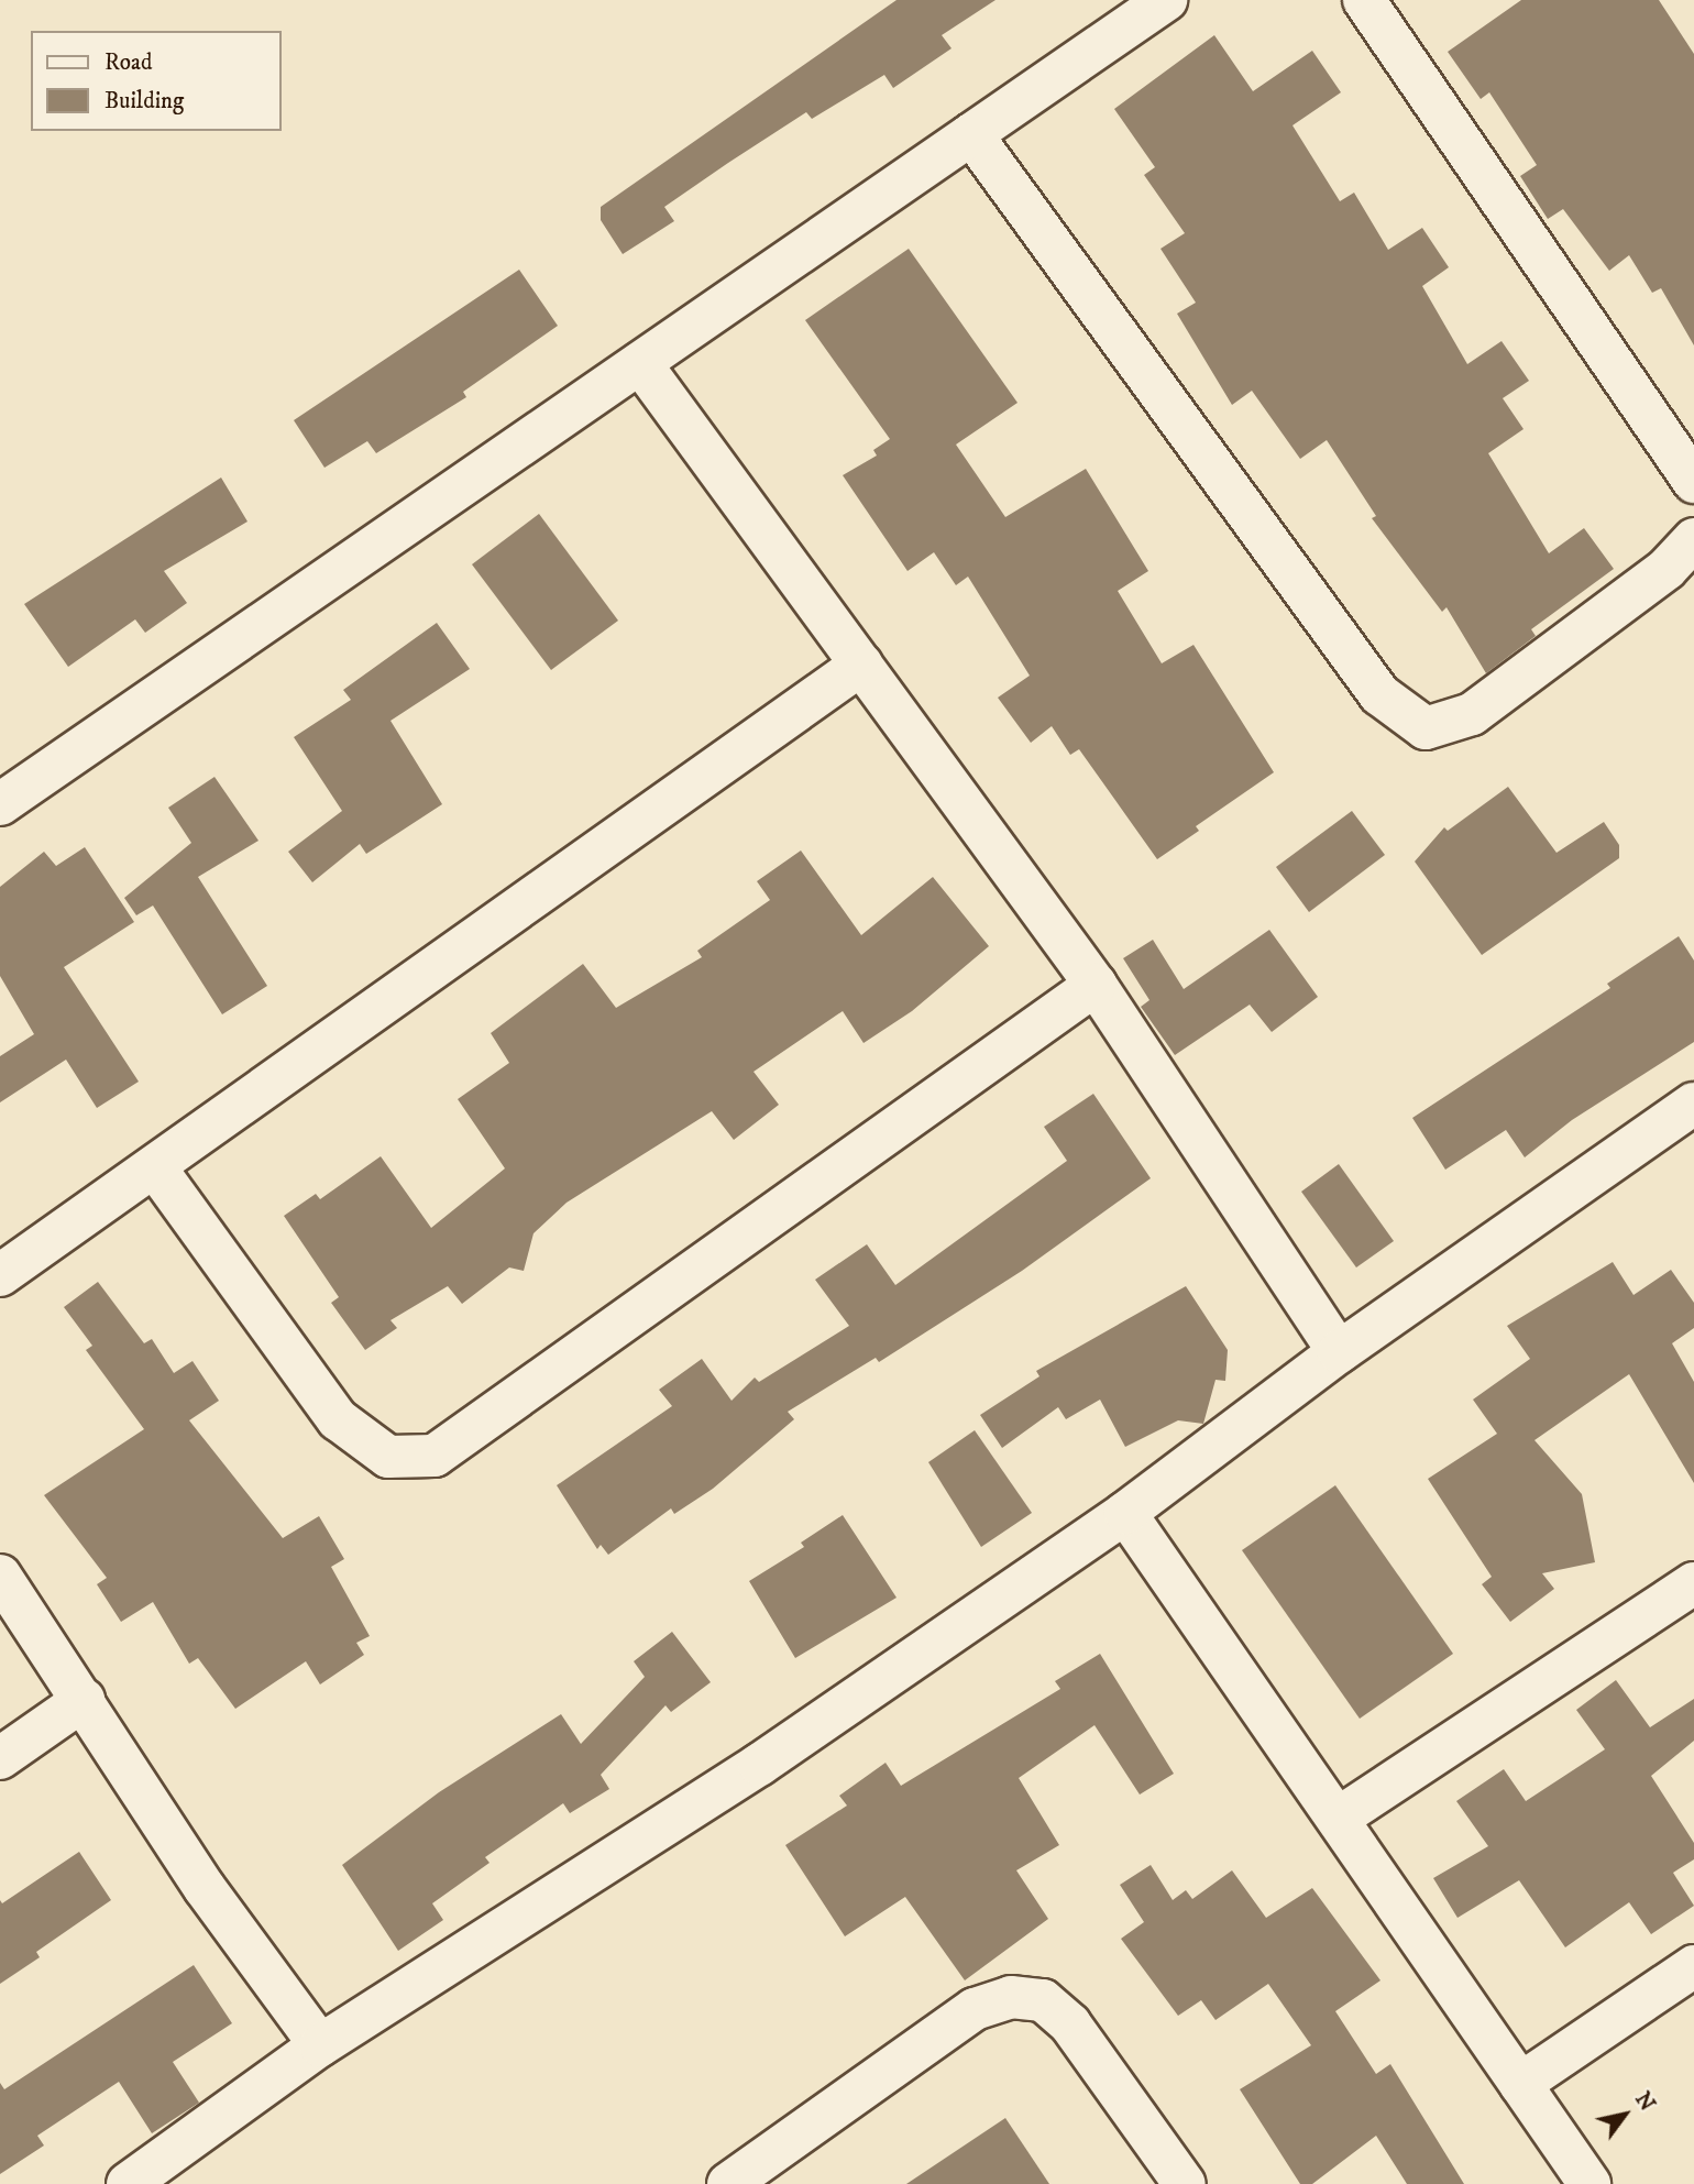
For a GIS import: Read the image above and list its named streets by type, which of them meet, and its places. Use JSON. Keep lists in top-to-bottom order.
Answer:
{
  "legend": ["Road", "Building"],
  "north": "top right"
}
